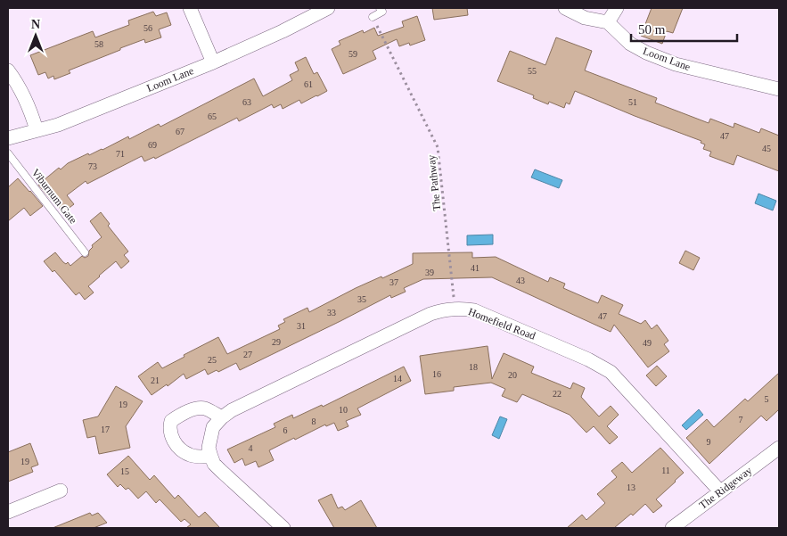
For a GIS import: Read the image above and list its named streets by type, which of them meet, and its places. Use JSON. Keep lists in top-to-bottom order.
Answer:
{
  "streets": {
    "street": ["Loom Lane", "Homefield Road", "The Ridgeway"],
    "lane": ["Viburnum Gate"],
    "path": ["The Pathway"]
  },
  "crossings": [
    ["The Pathway", "Homefield Road"],
    ["Homefield Road", "The Ridgeway"]
  ],
  "house_numbers": [
    "56",
    "58",
    "59",
    "55",
    "61",
    "63",
    "51",
    "65",
    "67",
    "47",
    "69",
    "45",
    "71",
    "73",
    "41",
    "39",
    "43",
    "37",
    "35",
    "33",
    "47",
    "31",
    "29",
    "49",
    "27",
    "25",
    "18",
    "16",
    "20",
    "14",
    "21",
    "22",
    "5",
    "19",
    "10",
    "7",
    "8",
    "17",
    "6",
    "9",
    "4",
    "19",
    "11",
    "15",
    "13"
  ],
  "scale_bar": "50 m",
  "north": "top"
}
